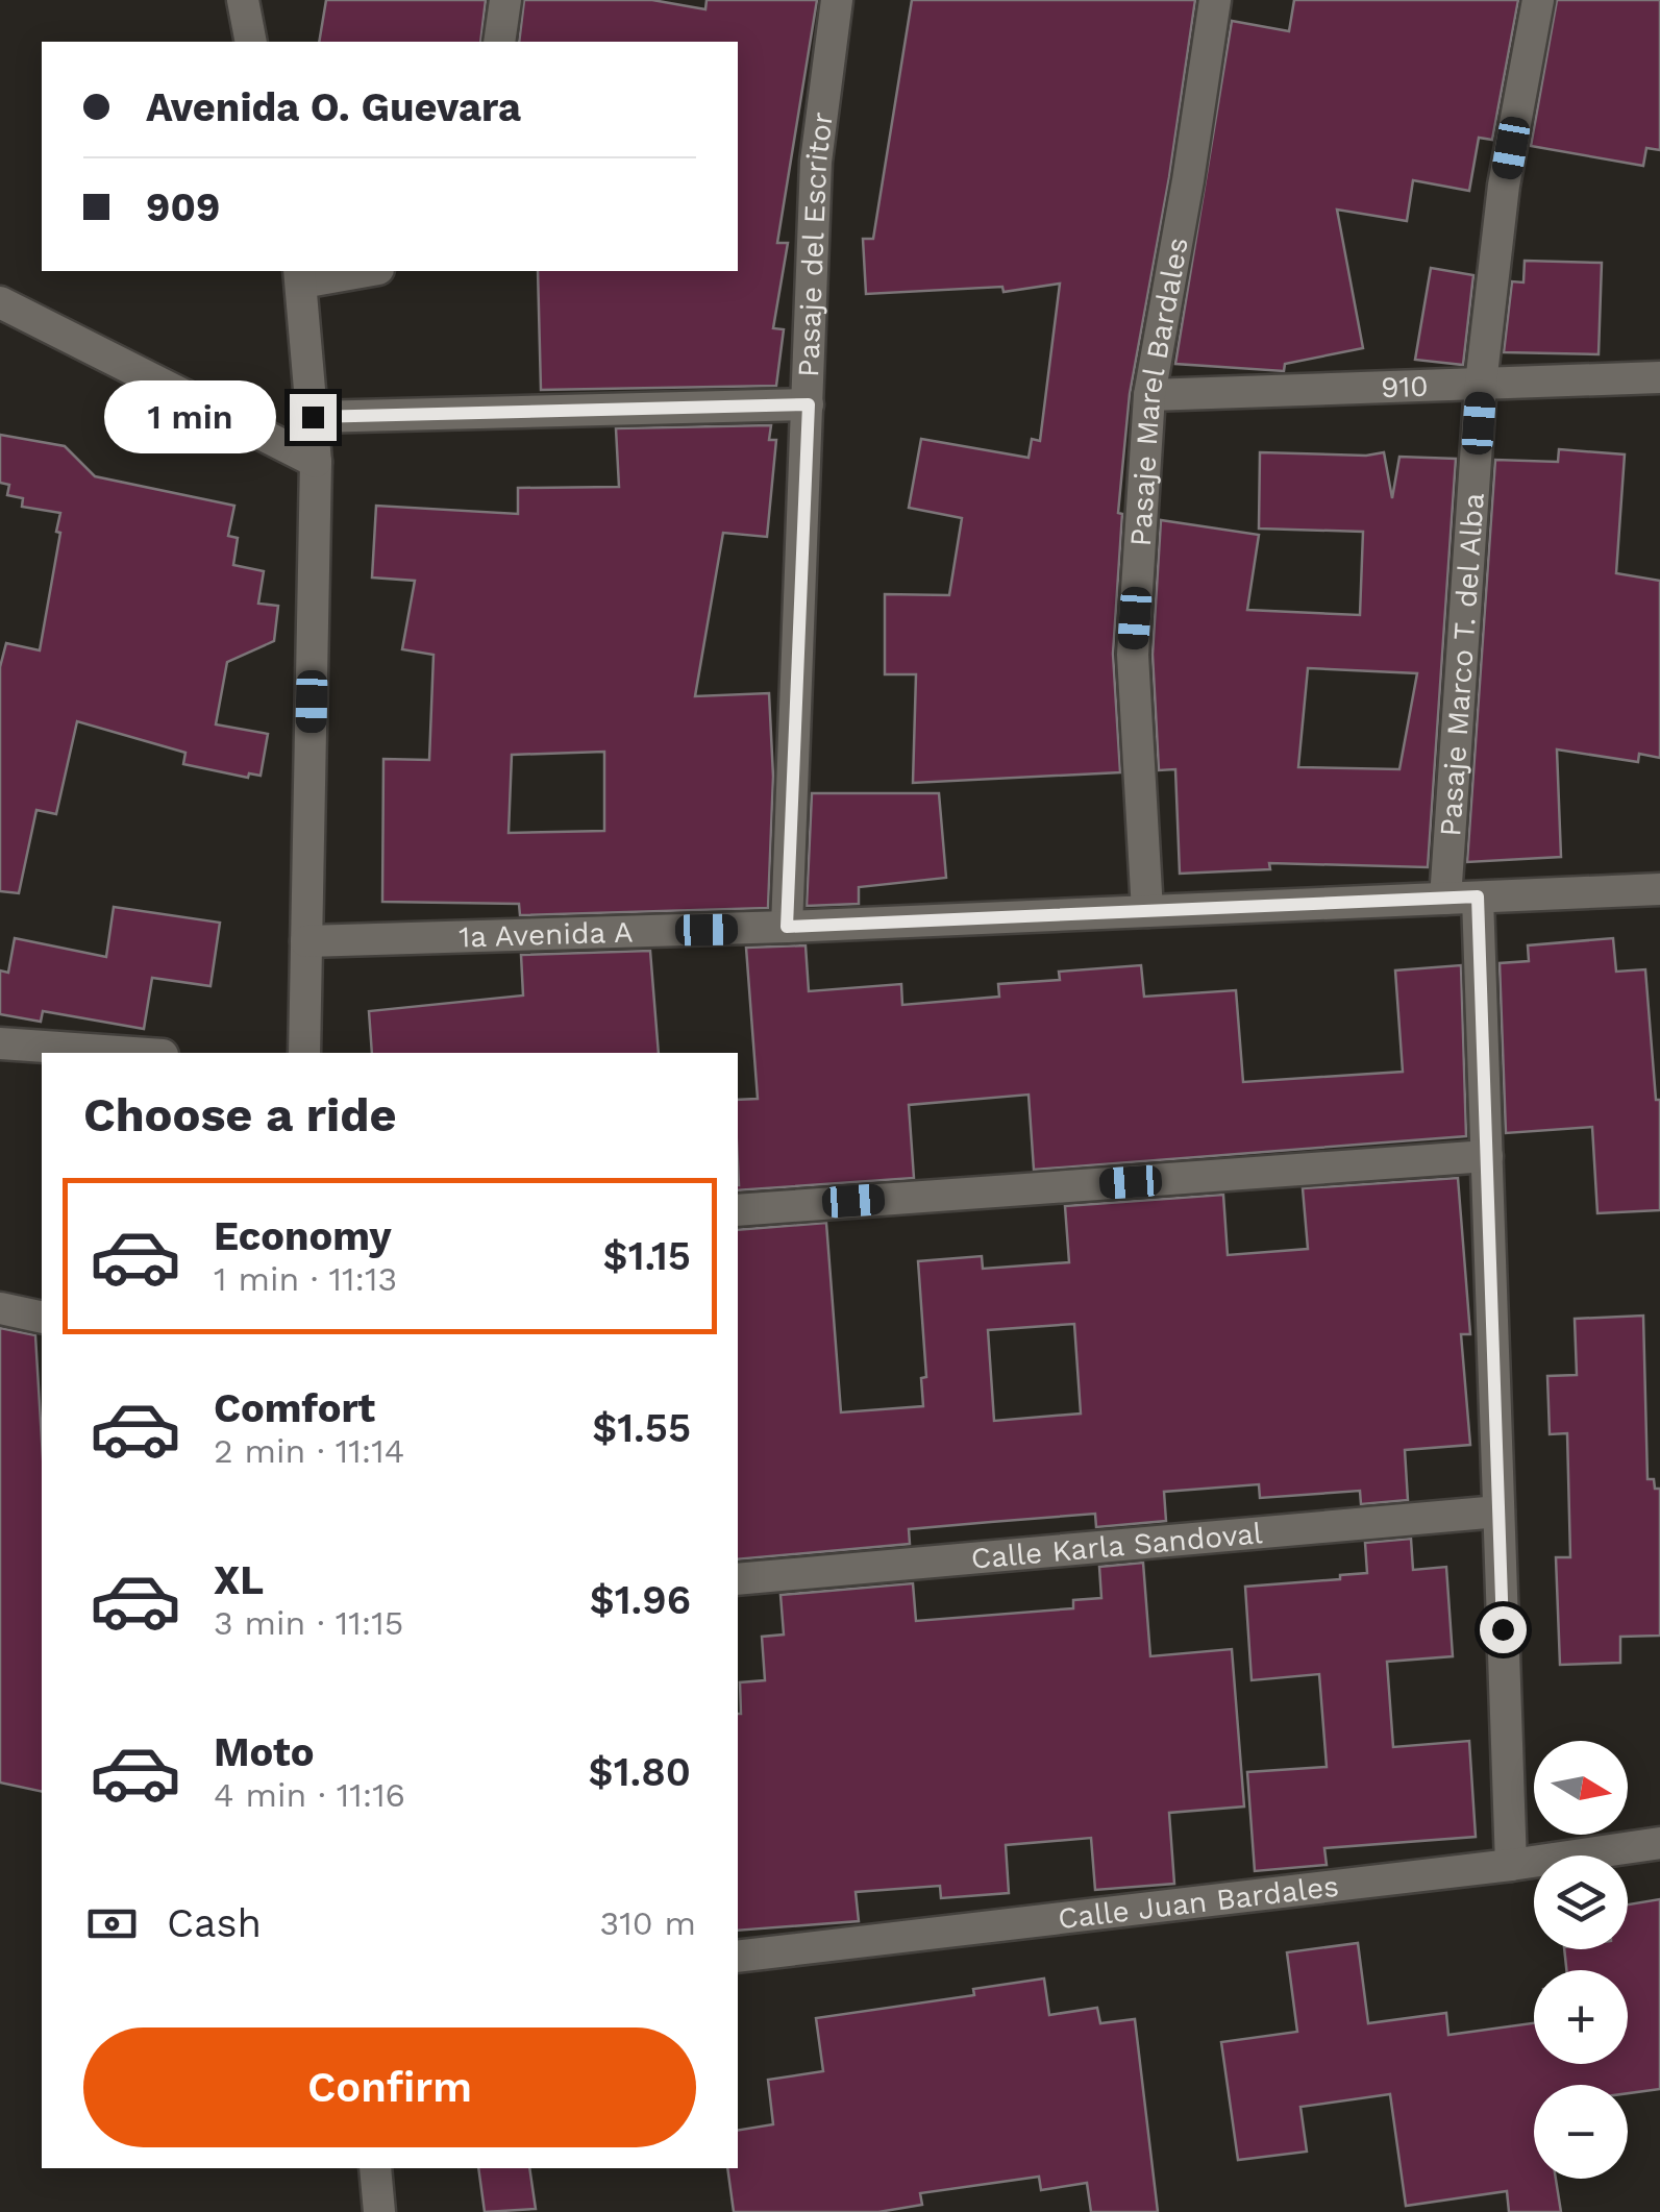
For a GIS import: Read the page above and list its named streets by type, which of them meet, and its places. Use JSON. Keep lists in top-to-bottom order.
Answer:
{
  "streets": {
    "street": [
      "Pasaje del Escritor",
      "910",
      "Pasaje Marel Bardales",
      "Pasaje Marco T. del Alba",
      "1a Avenida A",
      "Calle Karla Sandoval",
      "Calle Juan Bardales"
    ]
  },
  "crossings": [
    ["Pasaje del Escritor", "1a Avenida A"],
    ["910", "Pasaje Marel Bardales"],
    ["910", "Pasaje Marco T. del Alba"],
    ["Pasaje Marel Bardales", "1a Avenida A"],
    ["Pasaje Marco T. del Alba", "1a Avenida A"]
  ],
  "north": "right",
  "page": {
    "banner": ["Avenida O. Guevara", "909"],
    "bubble": "1 min",
    "heading": "Choose a ride",
    "list": [
      {
        "name": "Economy",
        "note": "1 min · 11:13",
        "value": "$1.15"
      },
      {
        "name": "Comfort",
        "note": "2 min · 11:14",
        "value": "$1.55"
      },
      {
        "name": "XL",
        "note": "3 min · 11:15",
        "value": "$1.96"
      },
      {
        "name": "Moto",
        "note": "4 min · 11:16",
        "value": "$1.80"
      }
    ],
    "map_buttons": ["+", "−"],
    "pay": ["Cash", "310 m"],
    "buttons": "Confirm"
  }
}
